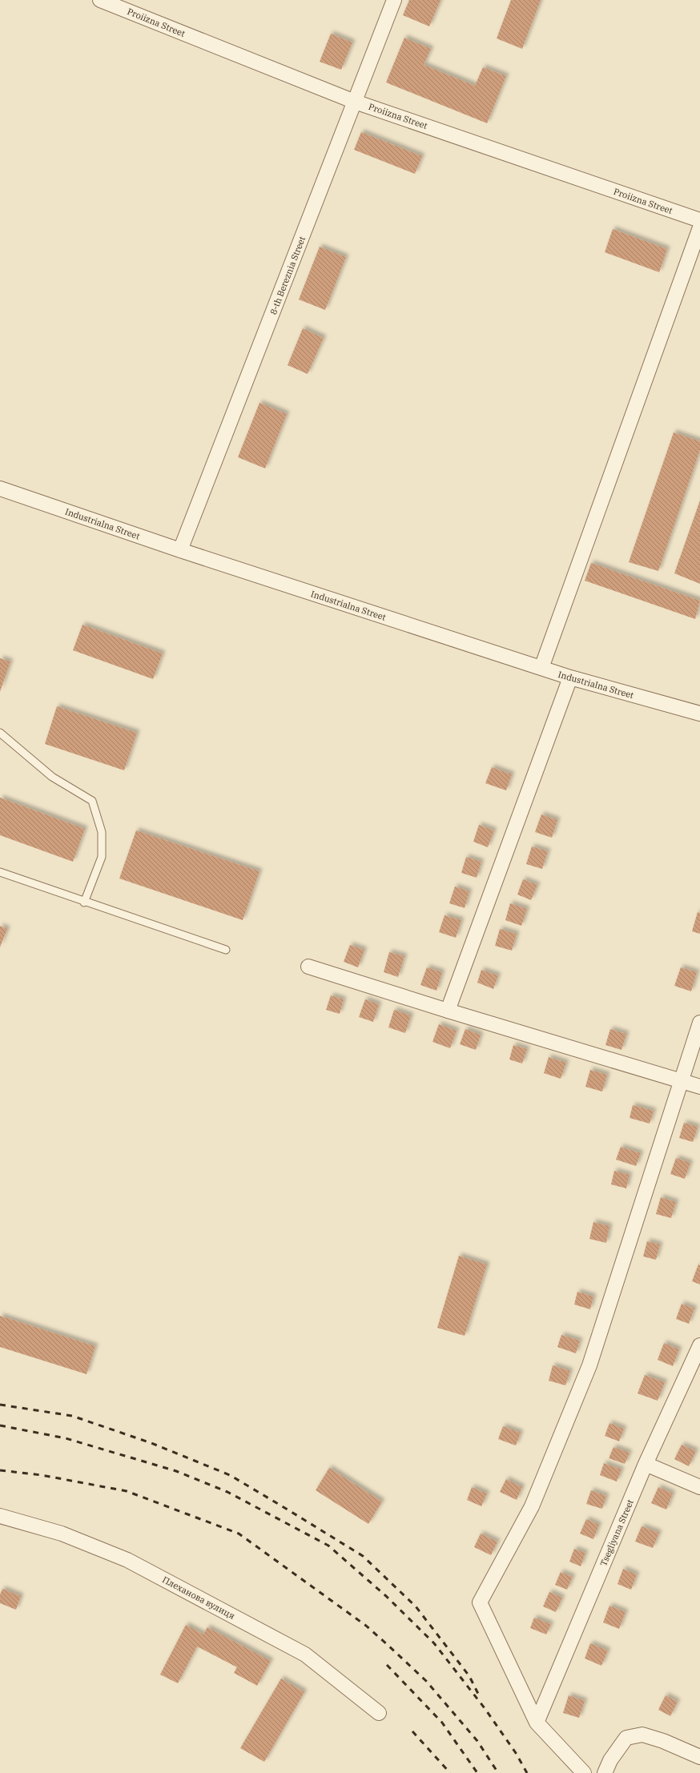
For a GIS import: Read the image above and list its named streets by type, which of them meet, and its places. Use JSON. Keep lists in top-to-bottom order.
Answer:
{
  "streets": {
    "street": [
      "Proiizna Street",
      "8-th Bereznia Street",
      "Industrialna Street",
      "Tsegliyana Street",
      "Плеханова вулиця"
    ]
  },
  "crossings": [
    ["Proiizna Street", "8-th Bereznia Street"],
    ["8-th Bereznia Street", "Industrialna Street"]
  ]
}
